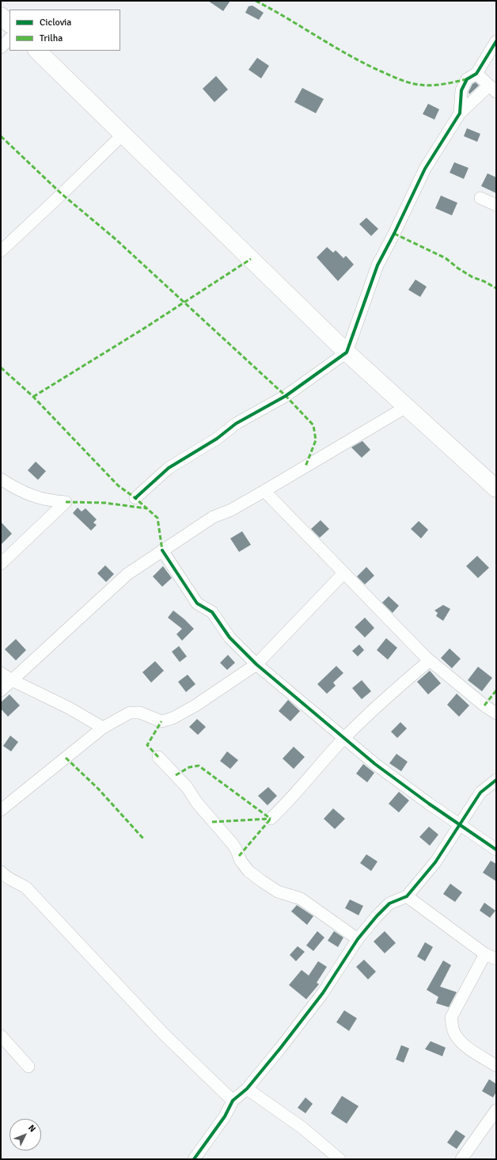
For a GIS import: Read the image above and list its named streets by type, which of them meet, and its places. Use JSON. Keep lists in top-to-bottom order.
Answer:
{
  "legend": ["Ciclovia", "Trilha"],
  "north": "top right"
}
